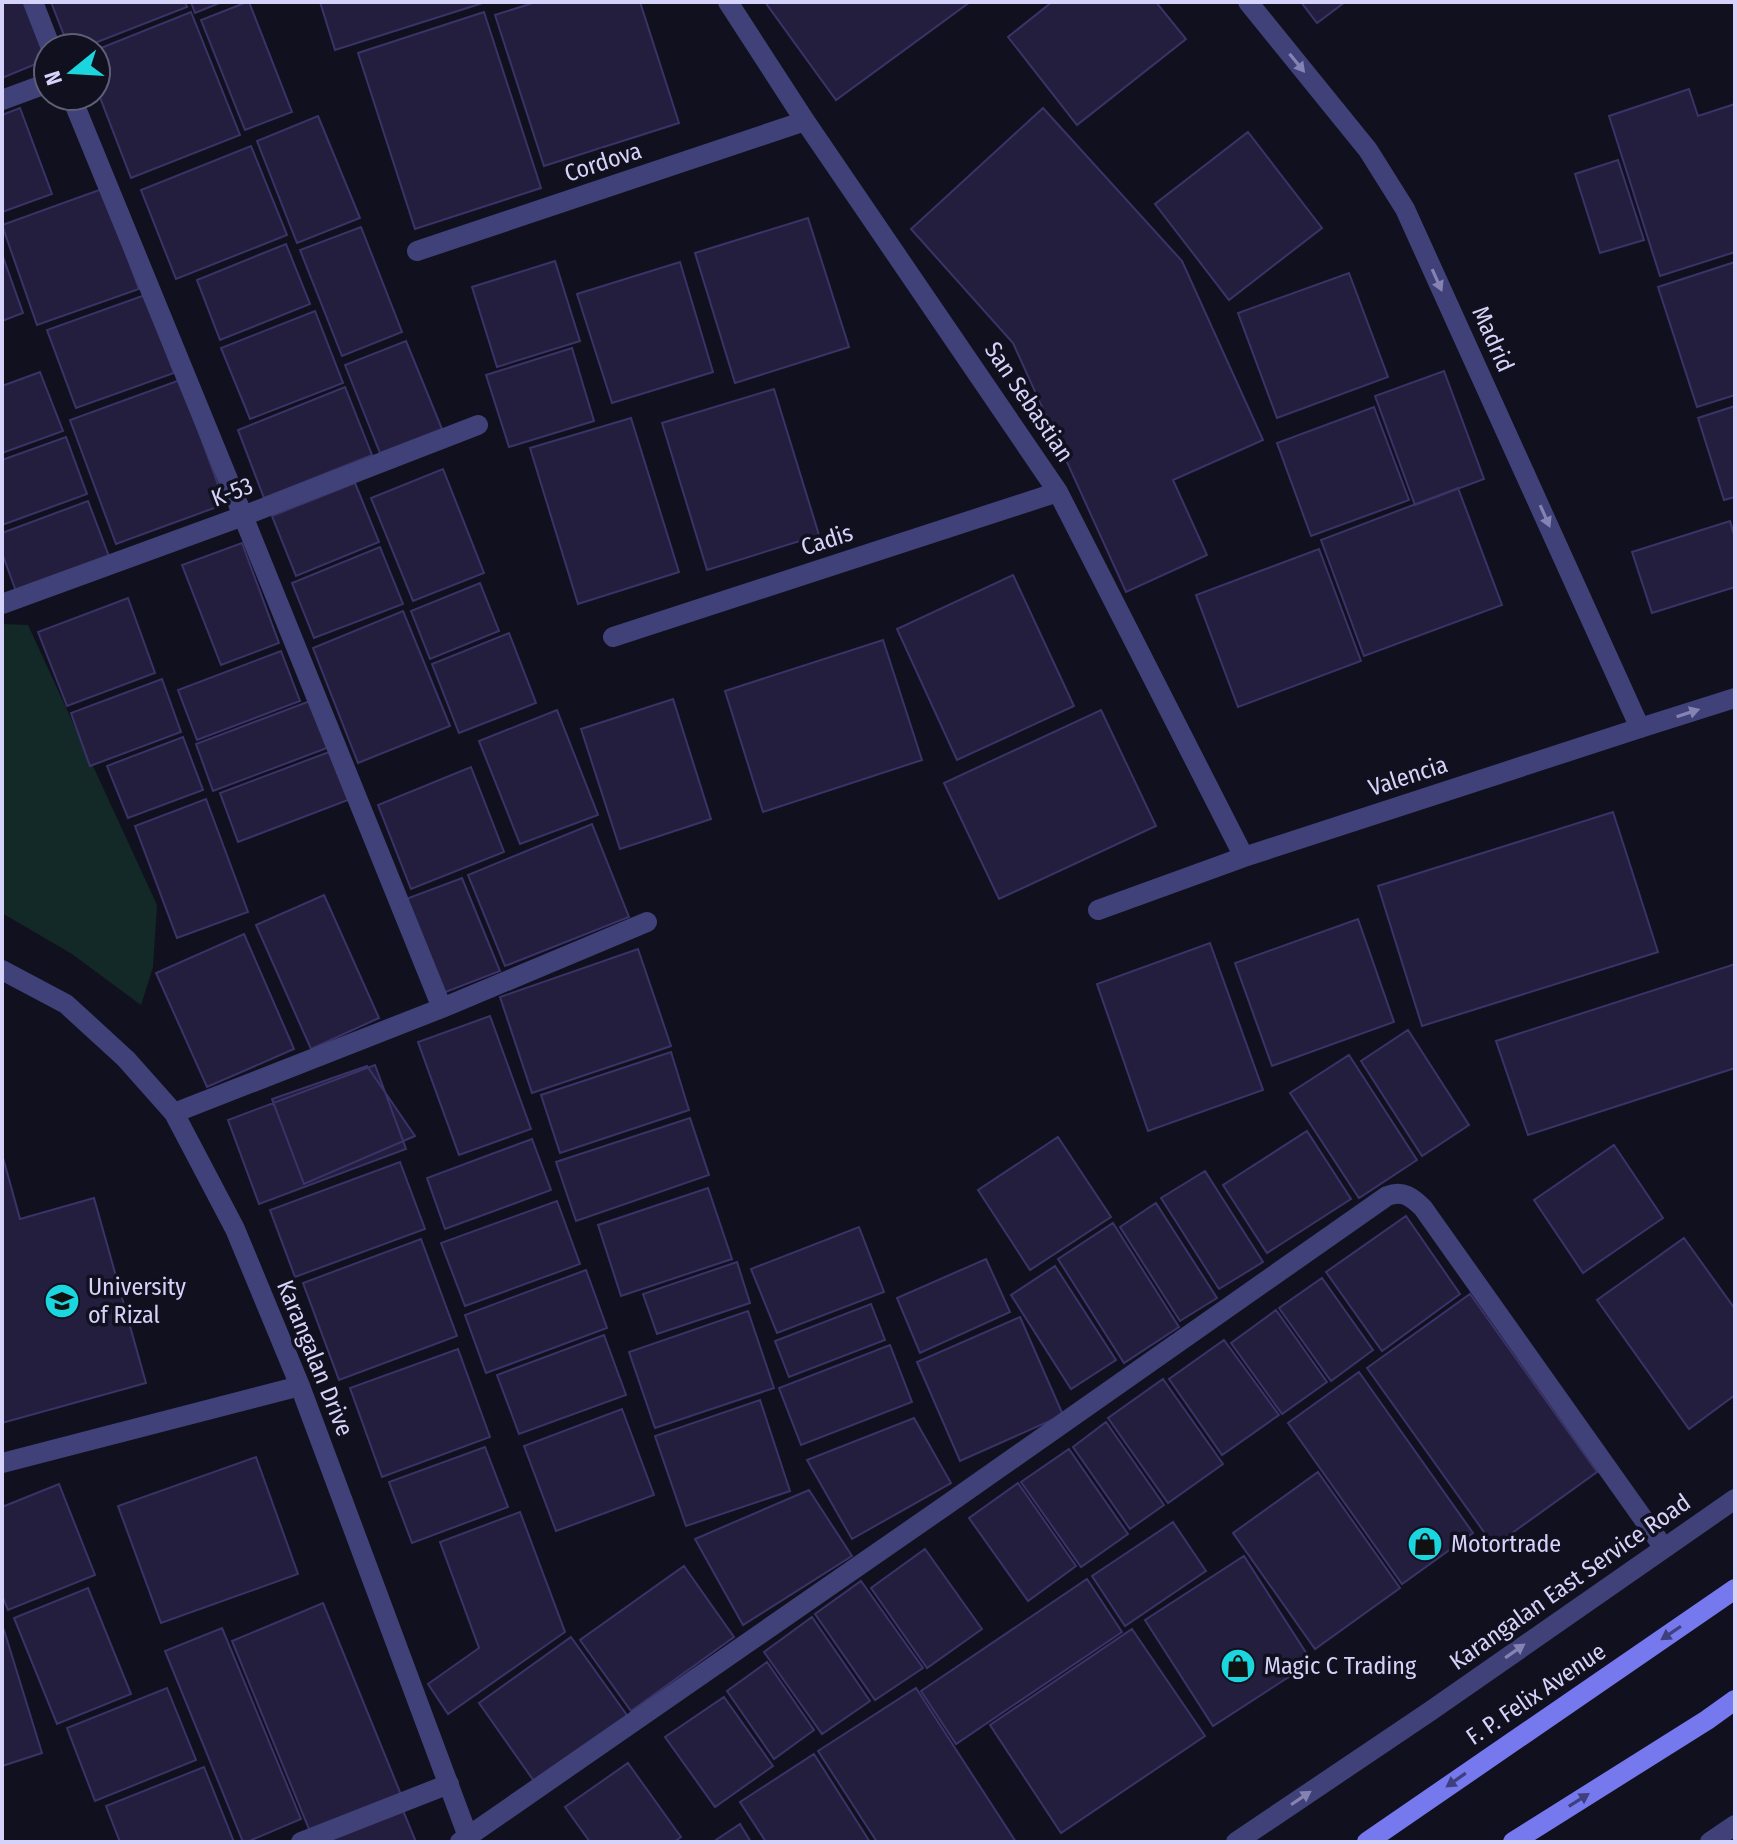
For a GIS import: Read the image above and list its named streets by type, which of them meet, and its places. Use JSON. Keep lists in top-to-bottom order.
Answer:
{
  "streets": {
    "main road": ["F. P. Felix Avenue"],
    "street": [
      "Cordova",
      "Madrid",
      "San Sebastian",
      "K-53",
      "Cadis",
      "Valencia",
      "Karangalan Drive",
      "Karangalan East Service Road"
    ]
  },
  "crossings": [
    ["Cordova", "San Sebastian"],
    ["Madrid", "Valencia"],
    ["San Sebastian", "Cadis"],
    ["San Sebastian", "Valencia"]
  ],
  "one_way": ["Madrid", "Karangalan East Service Road"],
  "places": {
    "school or university": ["University of Rizal"],
    "shop": ["Motortrade", "Magic C Trading"]
  },
  "north": "left"
}
